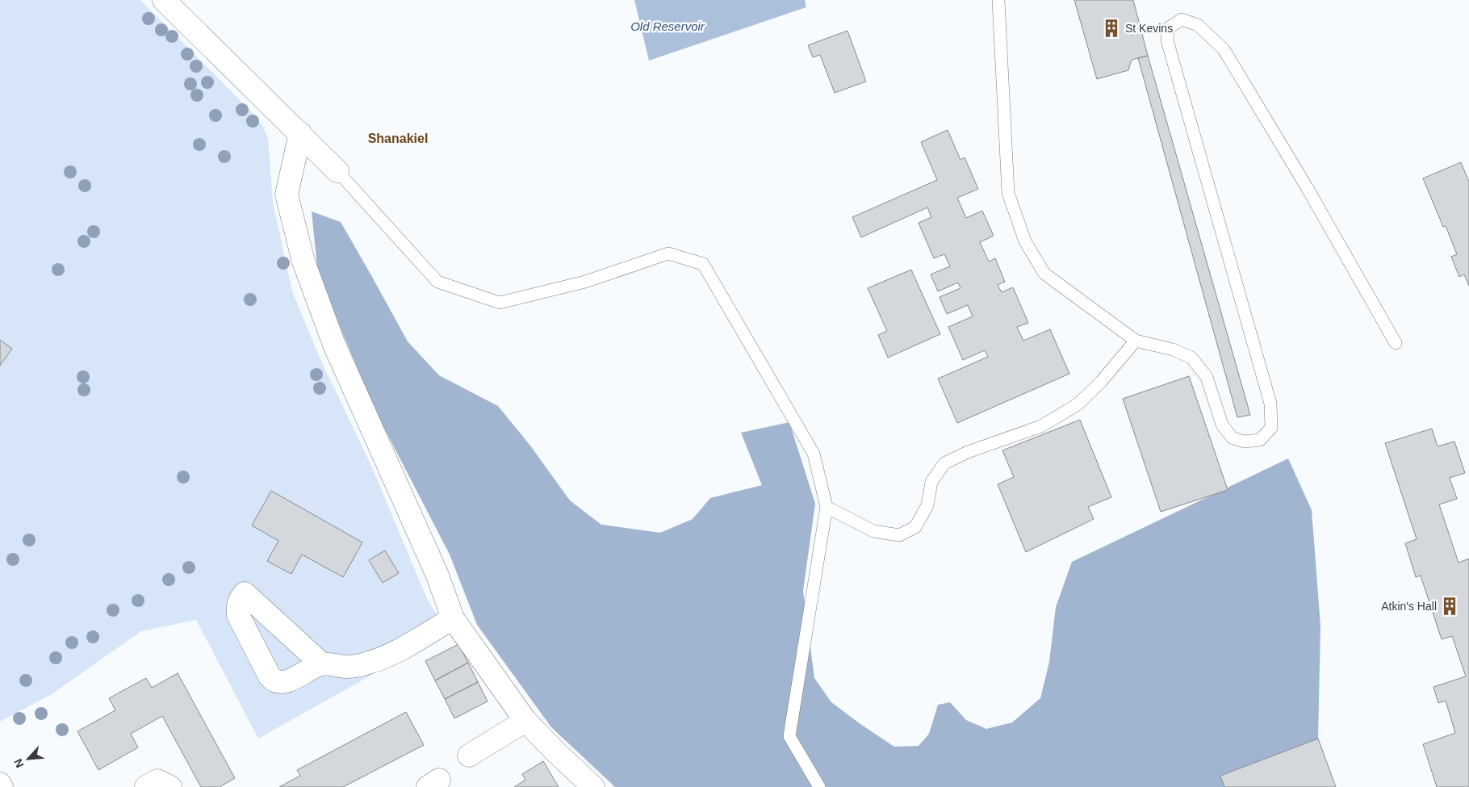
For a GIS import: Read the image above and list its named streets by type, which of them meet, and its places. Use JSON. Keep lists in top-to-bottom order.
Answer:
{
  "districts": ["Shanakiel"],
  "water": ["Old Reservoir"],
  "places": {
    "building": ["St Kevins", "Atkin's Hall"]
  },
  "north": "bottom left"
}
